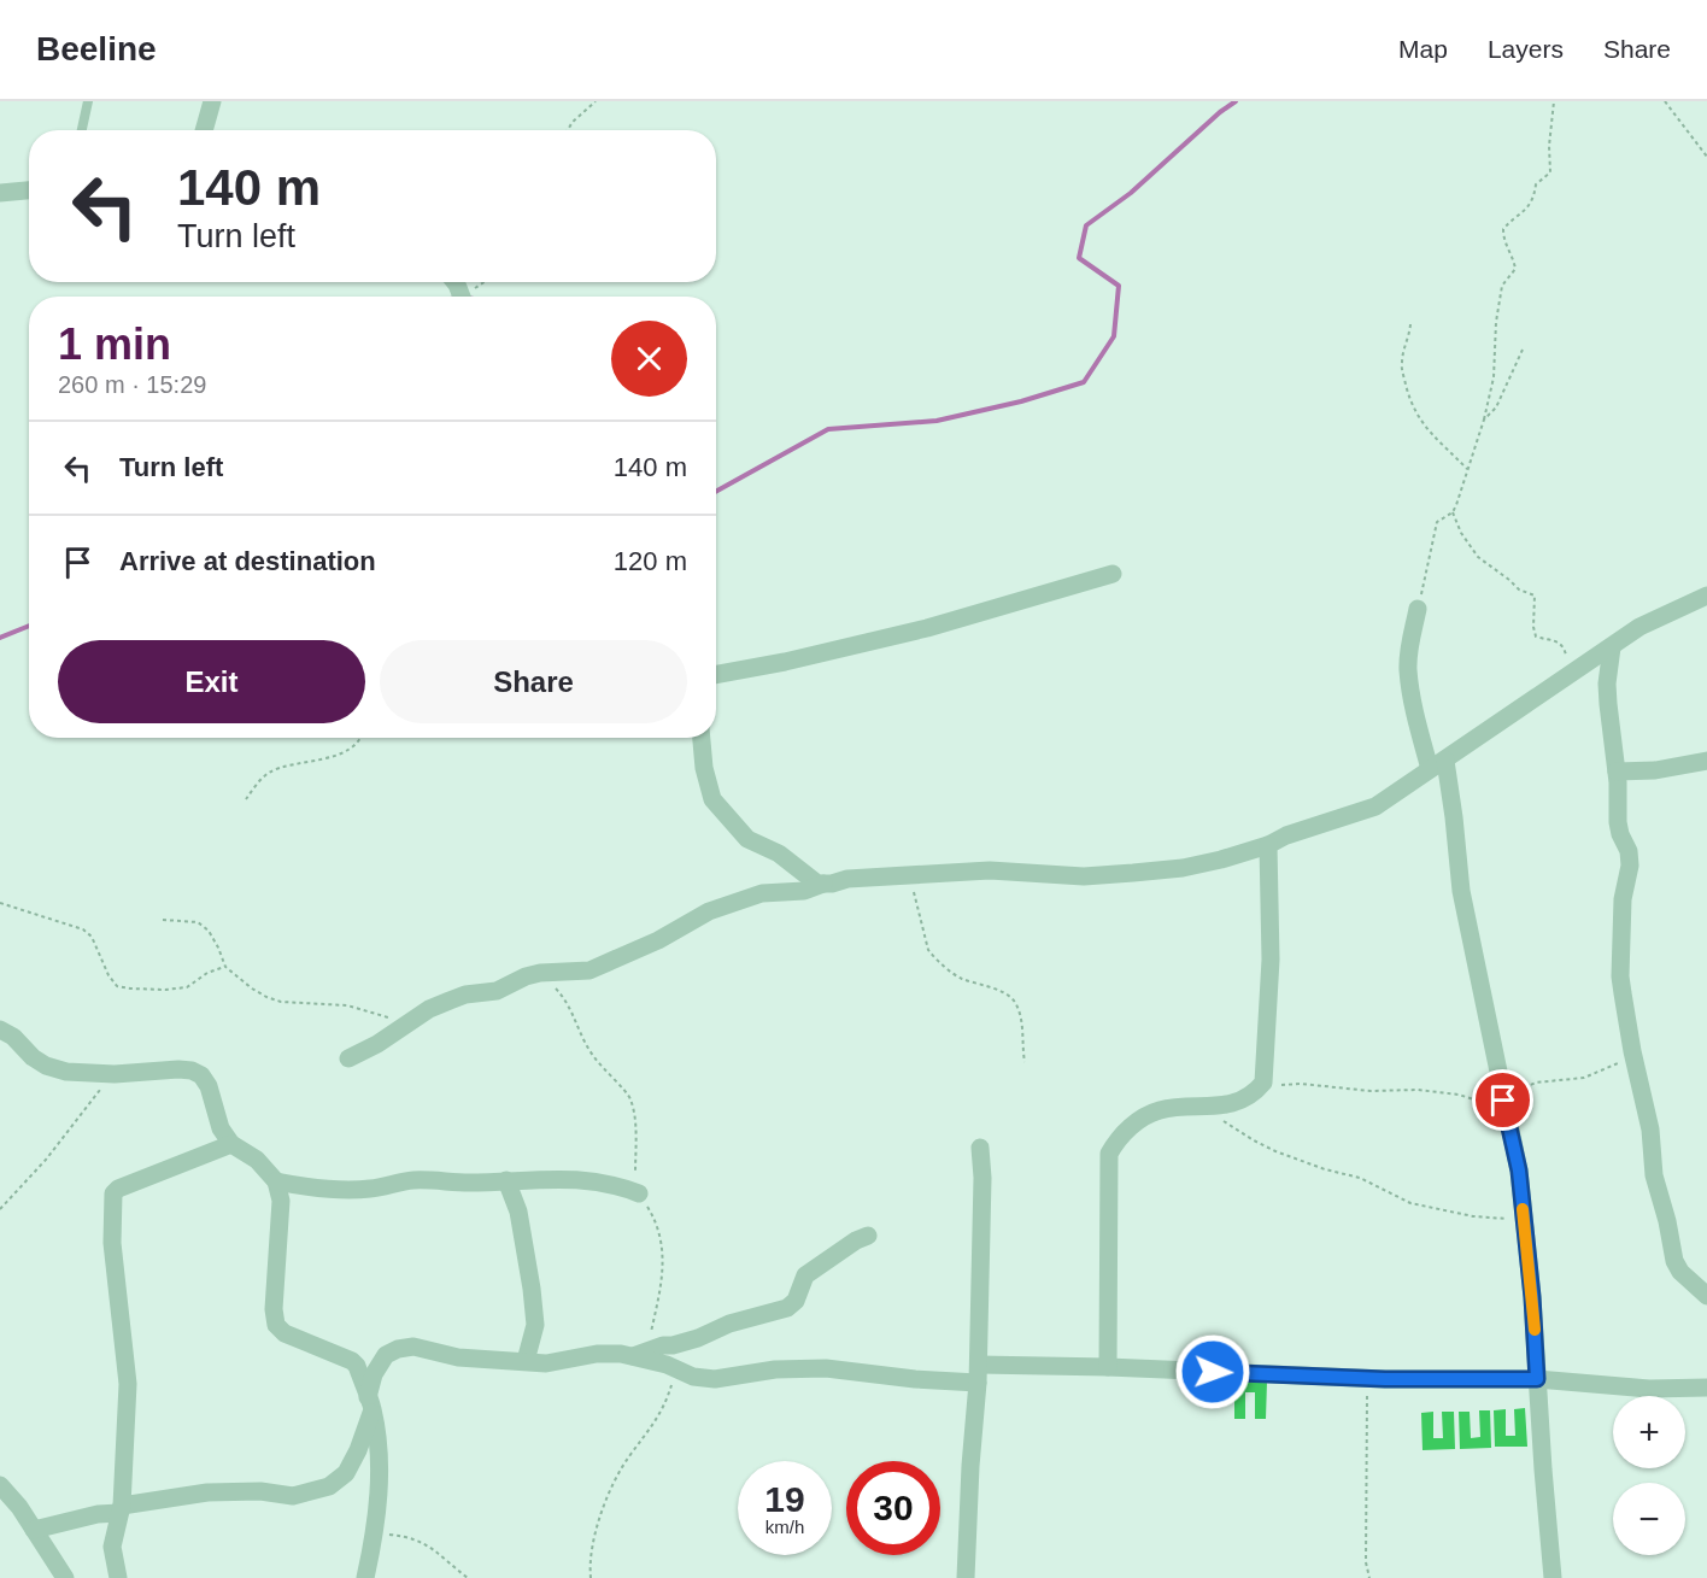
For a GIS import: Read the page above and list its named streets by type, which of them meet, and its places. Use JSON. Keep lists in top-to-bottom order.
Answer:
{
  "page": {
    "header": "Beeline",
    "nav": ["Map", "Layers", "Share"],
    "turn": ["140 m", "Turn left"],
    "heading": ["1 min", "260 m · 15:29"],
    "list": [
      {
        "name": "Turn left",
        "value": "140 m"
      },
      {
        "name": "Arrive at destination",
        "value": "120 m"
      }
    ],
    "buttons": ["Exit", "Share"],
    "map_buttons": ["+", "−"],
    "speed": "19 km/h",
    "limit": "30"
  }
}
